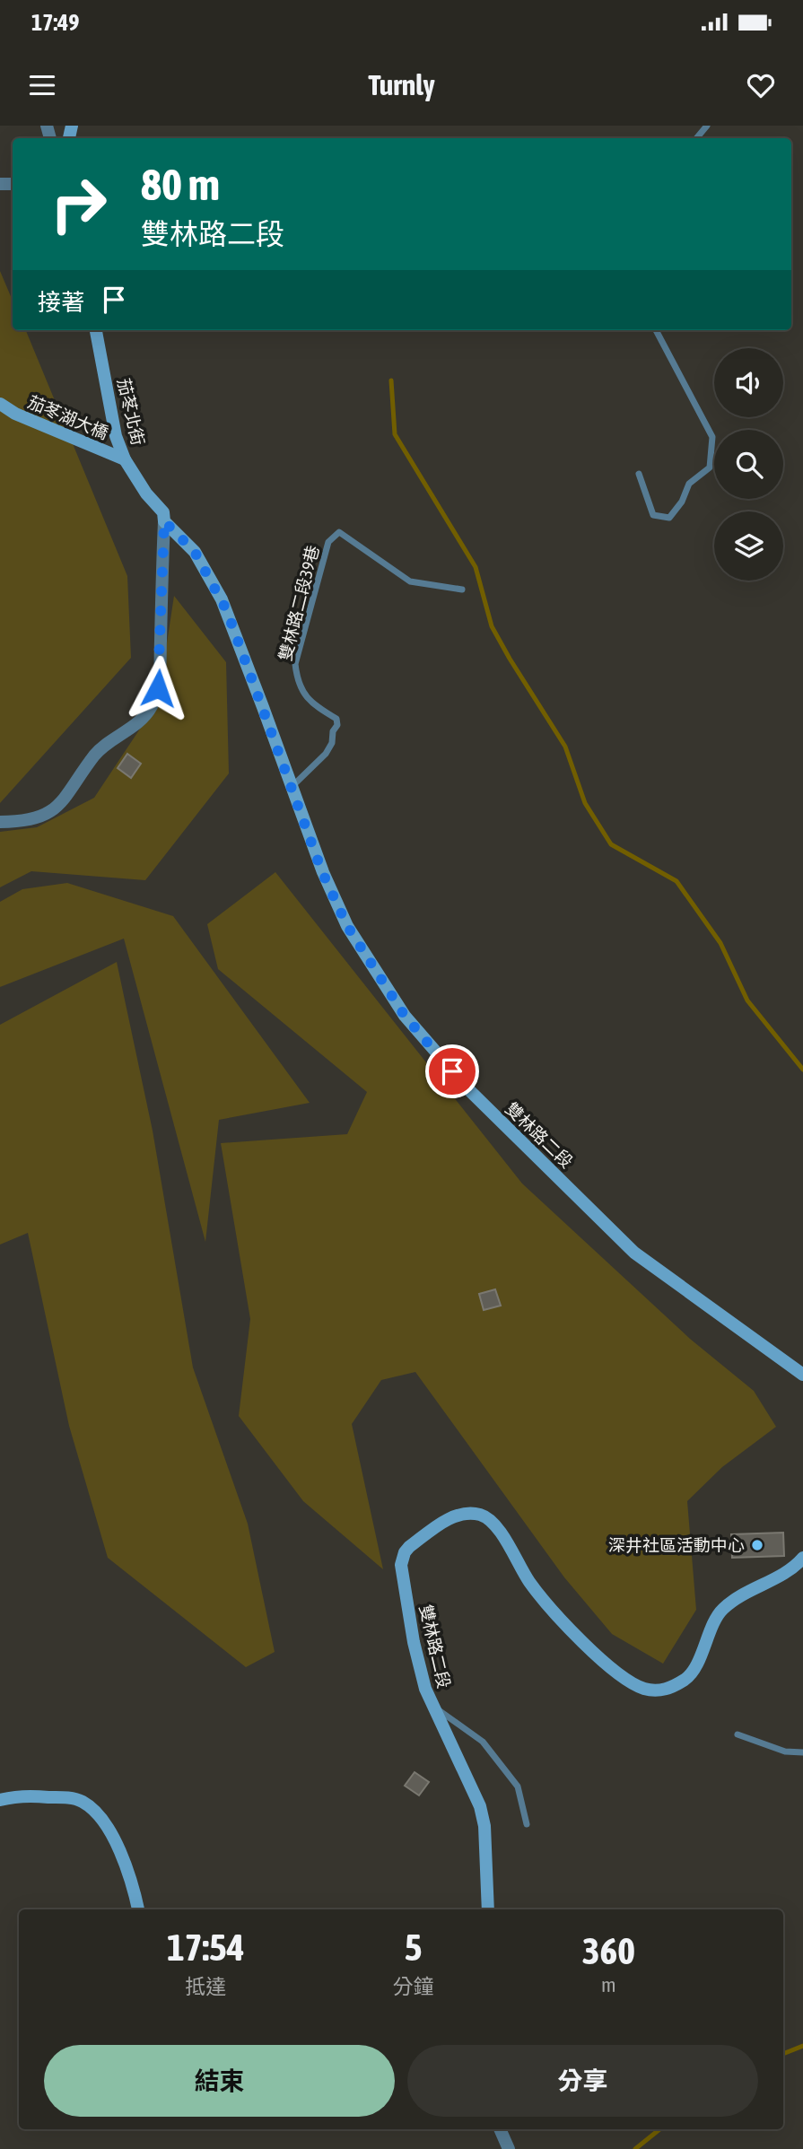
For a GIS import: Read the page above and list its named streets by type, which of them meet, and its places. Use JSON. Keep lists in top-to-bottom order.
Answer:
{
  "streets": {
    "street": ["茄苳北街", "茄苳湖大橋", "雙林路二段"],
    "lane": ["雙林路二段39巷"]
  },
  "crossings": [
    ["茄苳北街", "茄苳湖大橋"],
    ["茄苳北街", "雙林路二段"],
    ["雙林路二段39巷", "雙林路二段"]
  ],
  "places": ["深井社區活動中心"],
  "page": {
    "status": "17:49",
    "header": "Turnly",
    "turn": ["80 m", "雙林路二段"],
    "then": "接著",
    "eta": [
      "17:54",
      "抵達",
      "5",
      "分鐘",
      "360",
      "m"
    ],
    "buttons": ["結束", "分享"]
  }
}
